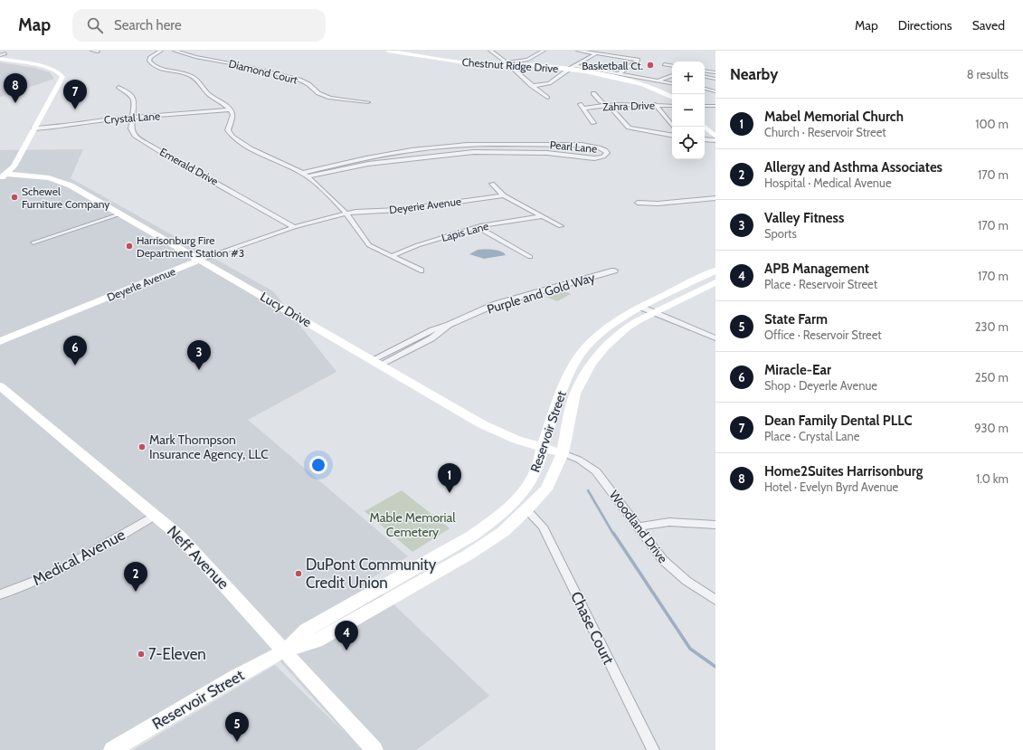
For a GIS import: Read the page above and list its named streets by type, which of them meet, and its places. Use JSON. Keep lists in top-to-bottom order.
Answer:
{
  "streets": {
    "street": [
      "Chestnut Ridge Drive",
      "Diamond Court",
      "Zahra Drive",
      "Crystal Lane",
      "Pearl Lane",
      "Emerald Drive",
      "Deyerie Avenue",
      "Lapis Lane",
      "Deyerle Avenue",
      "Purple and Gold Way",
      "Lucy Drive",
      "Reservoir Street",
      "Woodland Drive",
      "Medical Avenue",
      "Neff Avenue",
      "Chase Court"
    ]
  },
  "crossings": [
    ["Crystal Lane", "Emerald Drive"],
    ["Emerald Drive", "Deyerle Avenue"],
    ["Deyerie Avenue", "Deyerle Avenue"],
    ["Deyerle Avenue", "Lucy Drive"],
    ["Purple and Gold Way", "Lucy Drive"],
    ["Lucy Drive", "Reservoir Street"],
    ["Lucy Drive", "Woodland Drive"],
    ["Reservoir Street", "Woodland Drive"],
    ["Reservoir Street", "Neff Avenue"],
    ["Reservoir Street", "Chase Court"],
    ["Medical Avenue", "Neff Avenue"]
  ],
  "parks": ["Mable Memorial Cemetery"],
  "places": [
    "Basketball Ct.",
    "Schewel Furniture Company",
    "Harrisonburg Fire Department Station #3",
    "Mark Thompson Insurance Agency, LLC",
    "DuPont Community Credit Union",
    "7-Eleven"
  ],
  "page": {
    "header": "Map",
    "search": "Search here",
    "nav": ["Map", "Directions", "Saved"],
    "heading": ["Nearby", "8 results"],
    "map_buttons": ["+", "−"],
    "pins": [
      "8",
      "7",
      "6",
      "3",
      "1",
      "2",
      "4",
      "5"
    ],
    "list": [
      {
        "mark": "1",
        "name": "Mabel Memorial Church",
        "note": "Church · Reservoir Street",
        "value": "100 m"
      },
      {
        "mark": "2",
        "name": "Allergy and Asthma Associates",
        "note": "Hospital · Medical Avenue",
        "value": "170 m"
      },
      {
        "mark": "3",
        "name": "Valley Fitness",
        "note": "Sports",
        "value": "170 m"
      },
      {
        "mark": "4",
        "name": "APB Management",
        "note": "Place · Reservoir Street",
        "value": "170 m"
      },
      {
        "mark": "5",
        "name": "State Farm",
        "note": "Office · Reservoir Street",
        "value": "230 m"
      },
      {
        "mark": "6",
        "name": "Miracle-Ear",
        "note": "Shop · Deyerle Avenue",
        "value": "250 m"
      },
      {
        "mark": "7",
        "name": "Dean Family Dental PLLC",
        "note": "Place · Crystal Lane",
        "value": "930 m"
      },
      {
        "mark": "8",
        "name": "Home2Suites Harrisonburg",
        "note": "Hotel · Evelyn Byrd Avenue",
        "value": "1.0 km"
      }
    ]
  }
}
